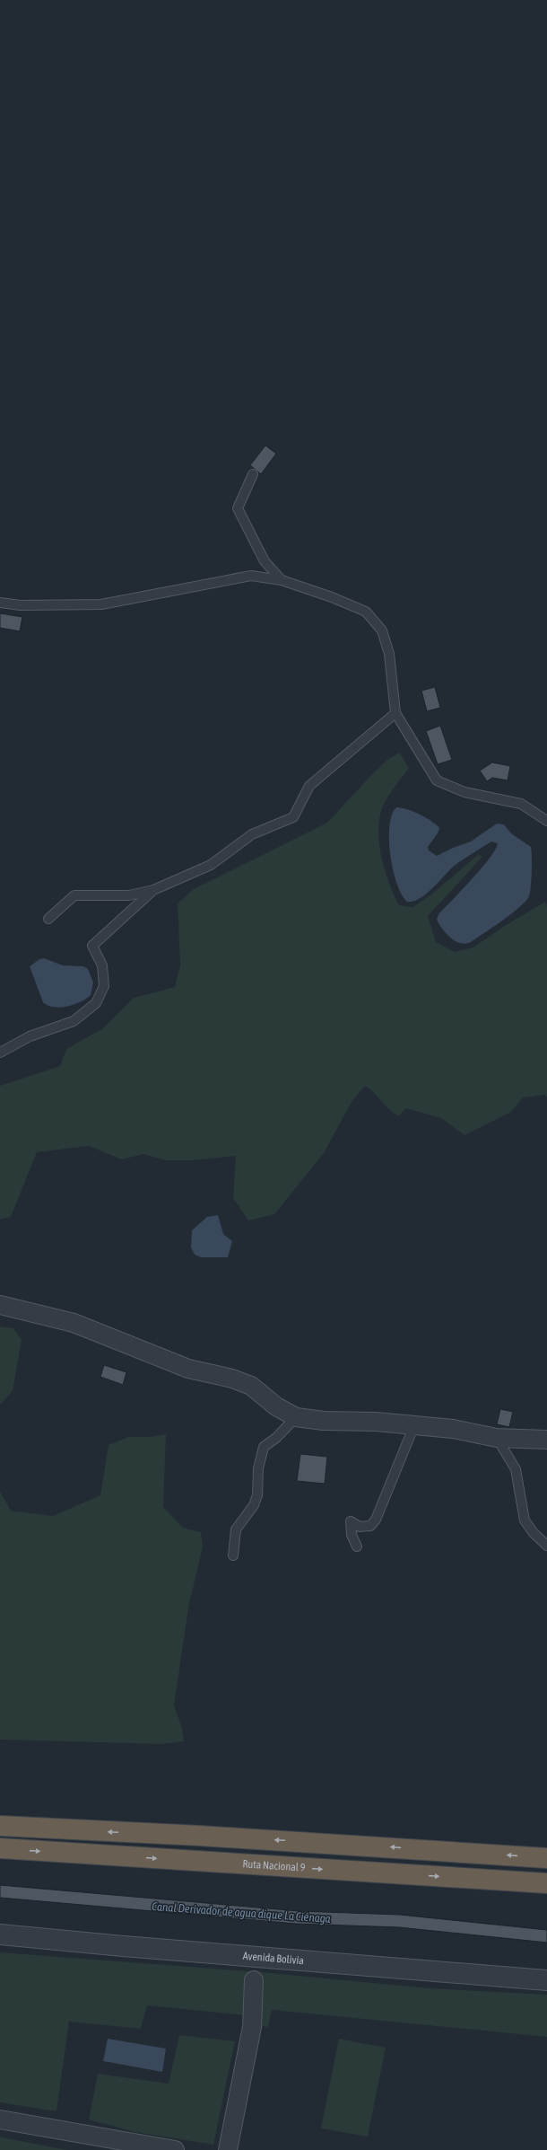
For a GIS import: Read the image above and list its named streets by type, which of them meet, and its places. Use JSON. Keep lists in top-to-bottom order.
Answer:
{
  "streets": {
    "highway": ["Ruta Nacional 9"],
    "street": ["Avenida Bolivia"]
  },
  "water": ["Canal Derivador de agua dique La Ciénaga"]
}
